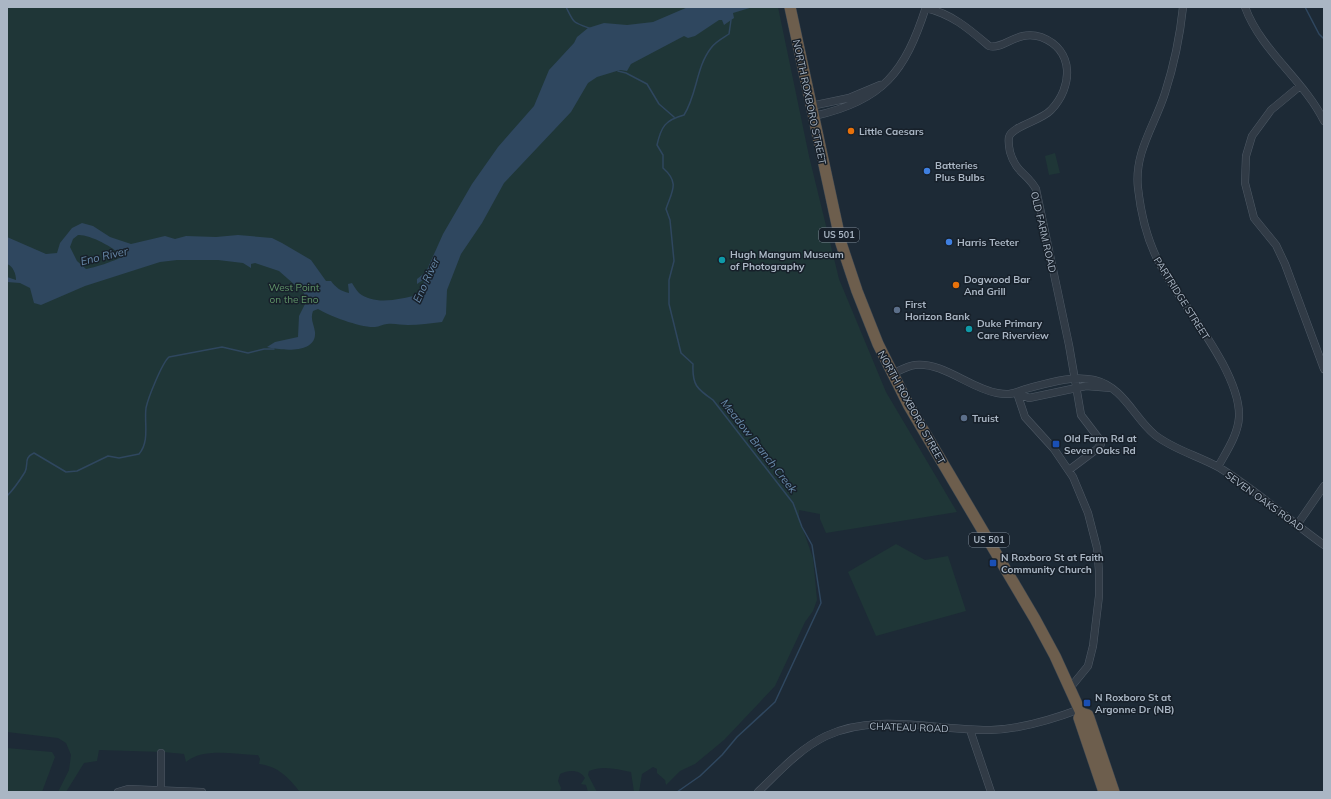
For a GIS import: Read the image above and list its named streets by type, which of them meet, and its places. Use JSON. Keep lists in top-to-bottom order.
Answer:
{
  "streets": {
    "highway": ["NORTH ROXBORO STREET", "US 501"],
    "street": [
      "OLD FARM ROAD",
      "PARTRIDGE STREET",
      "SEVEN OAKS ROAD",
      "CHATEAU ROAD"
    ]
  },
  "crossings": [
    ["NORTH ROXBORO STREET", "CHATEAU ROAD"],
    ["OLD FARM ROAD", "SEVEN OAKS ROAD"],
    ["PARTRIDGE STREET", "SEVEN OAKS ROAD"]
  ],
  "water": ["Eno River", "Meadow Branch Creek"],
  "parks": ["West Point on the Eno"],
  "places": {
    "other": [
      "Little Caesars",
      "Batteries Plus Bulbs",
      "Harris Teeter",
      "Hugh Mangum Museum of Photography",
      "Dogwood Bar And Grill",
      "First Horizon Bank",
      "Duke Primary Care Riverview",
      "Truist"
    ],
    "transit": ["Old Farm Rd at Seven Oaks Rd", "N Roxboro St at Faith Community Church", "N Roxboro St at Argonne Dr (NB)"]
  }
}
